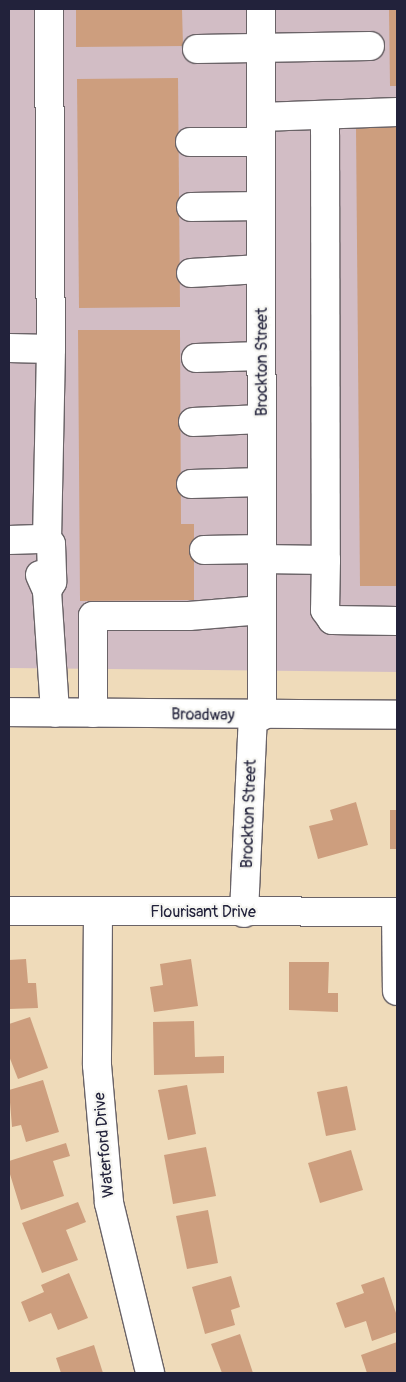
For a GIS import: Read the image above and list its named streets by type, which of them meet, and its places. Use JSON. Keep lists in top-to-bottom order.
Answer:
{
  "streets": {
    "street": [
      "Brockton Street",
      "Broadway",
      "Flourisant Drive",
      "Waterford Drive"
    ]
  },
  "crossings": [
    ["Brockton Street", "Broadway"],
    ["Brockton Street", "Flourisant Drive"],
    ["Flourisant Drive", "Waterford Drive"]
  ]
}
